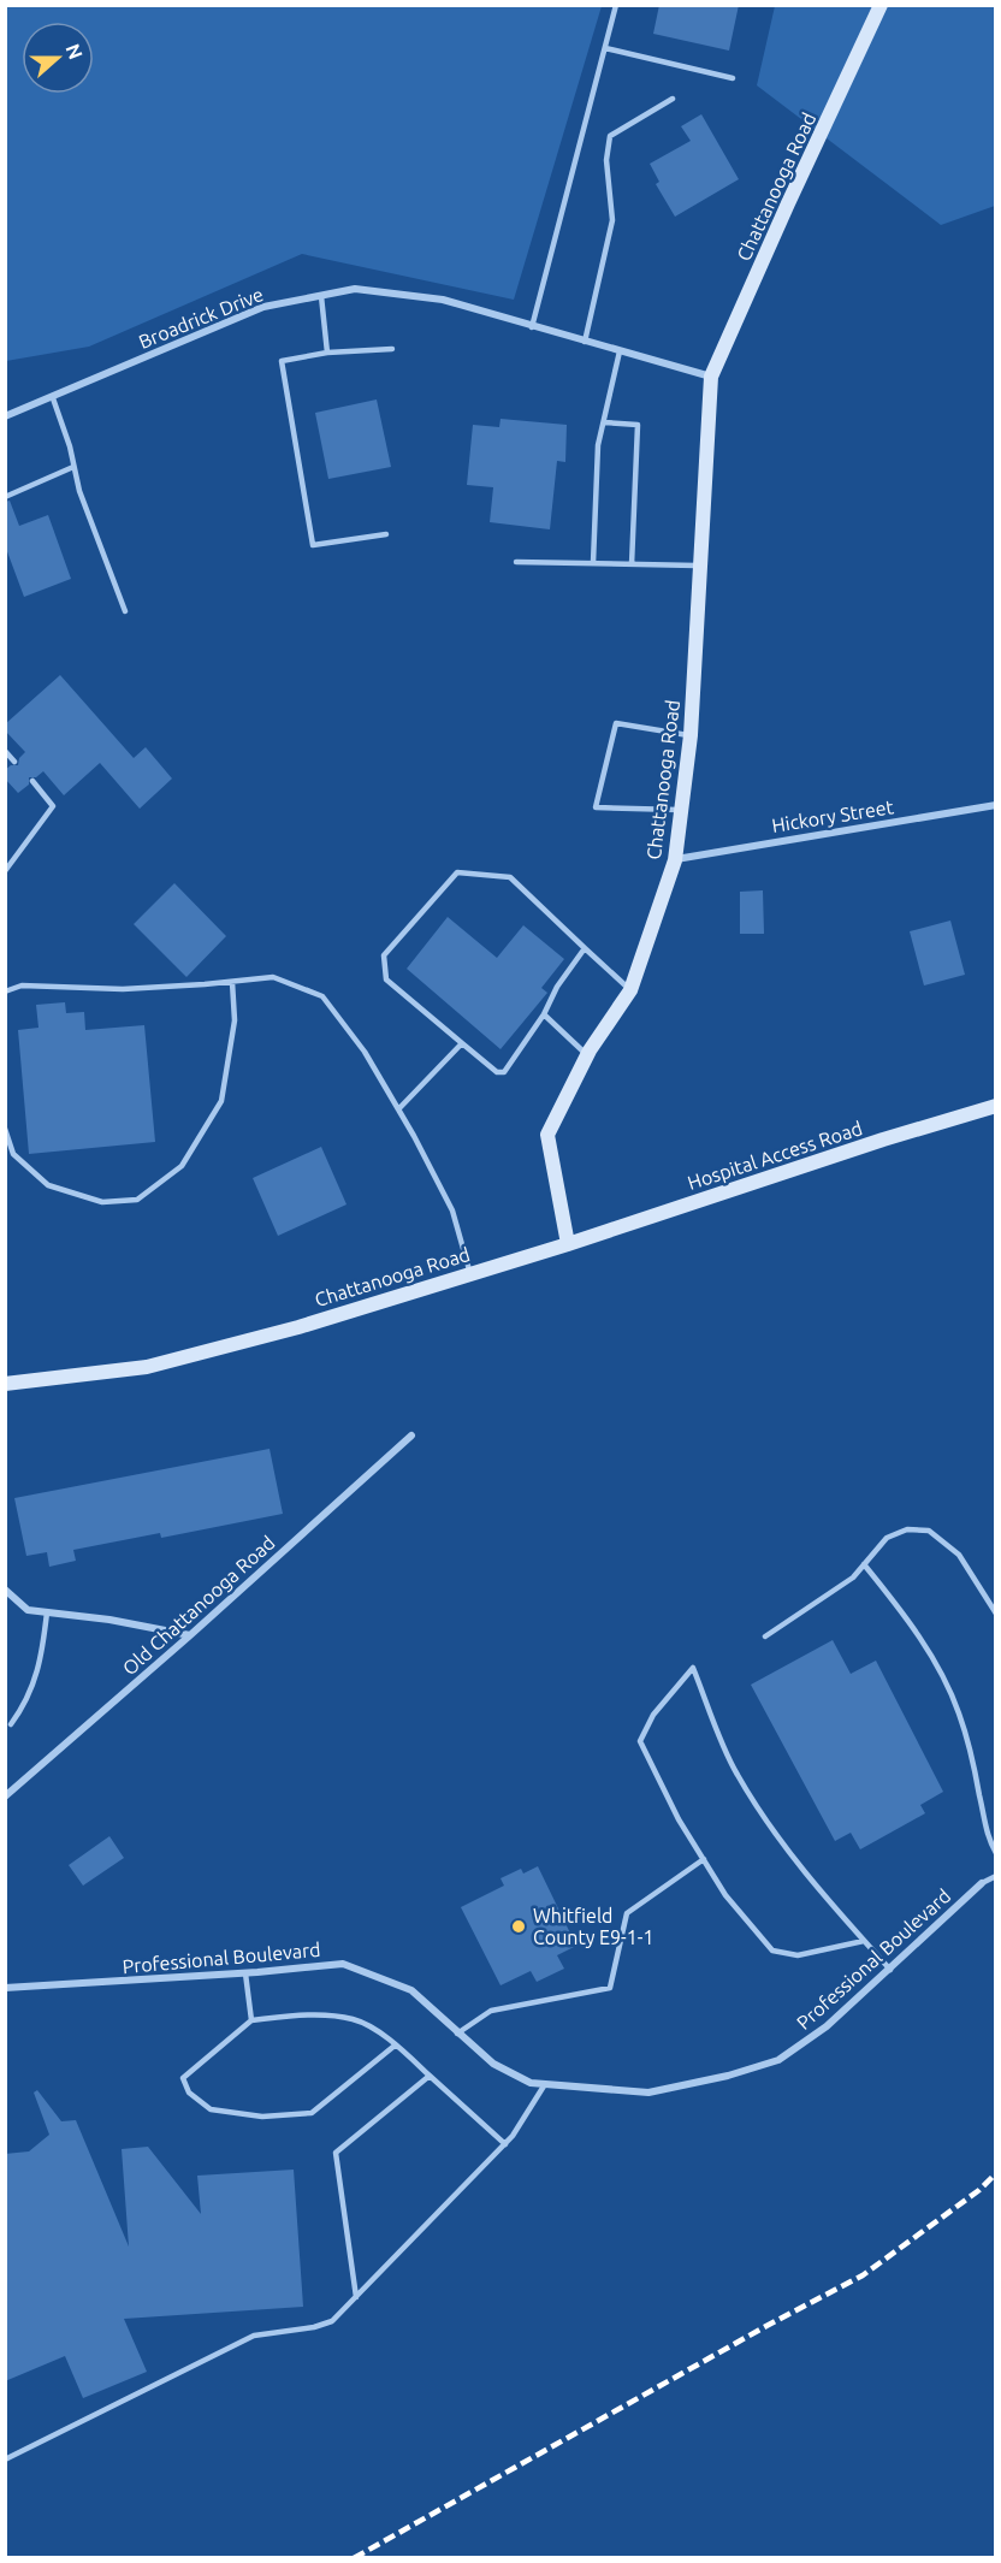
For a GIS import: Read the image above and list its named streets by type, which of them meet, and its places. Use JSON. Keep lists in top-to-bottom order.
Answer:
{
  "streets": {
    "street": [
      "Chattanooga Road",
      "Broadrick Drive",
      "Hickory Street",
      "Hospital Access Road",
      "Old Chattanooga Road",
      "Professional Boulevard"
    ]
  },
  "crossings": [
    ["Chattanooga Road", "Broadrick Drive"],
    ["Chattanooga Road", "Hickory Street"],
    ["Chattanooga Road", "Hospital Access Road"]
  ],
  "places": ["Whitfield County E9-1-1"],
  "north": "right"
}
